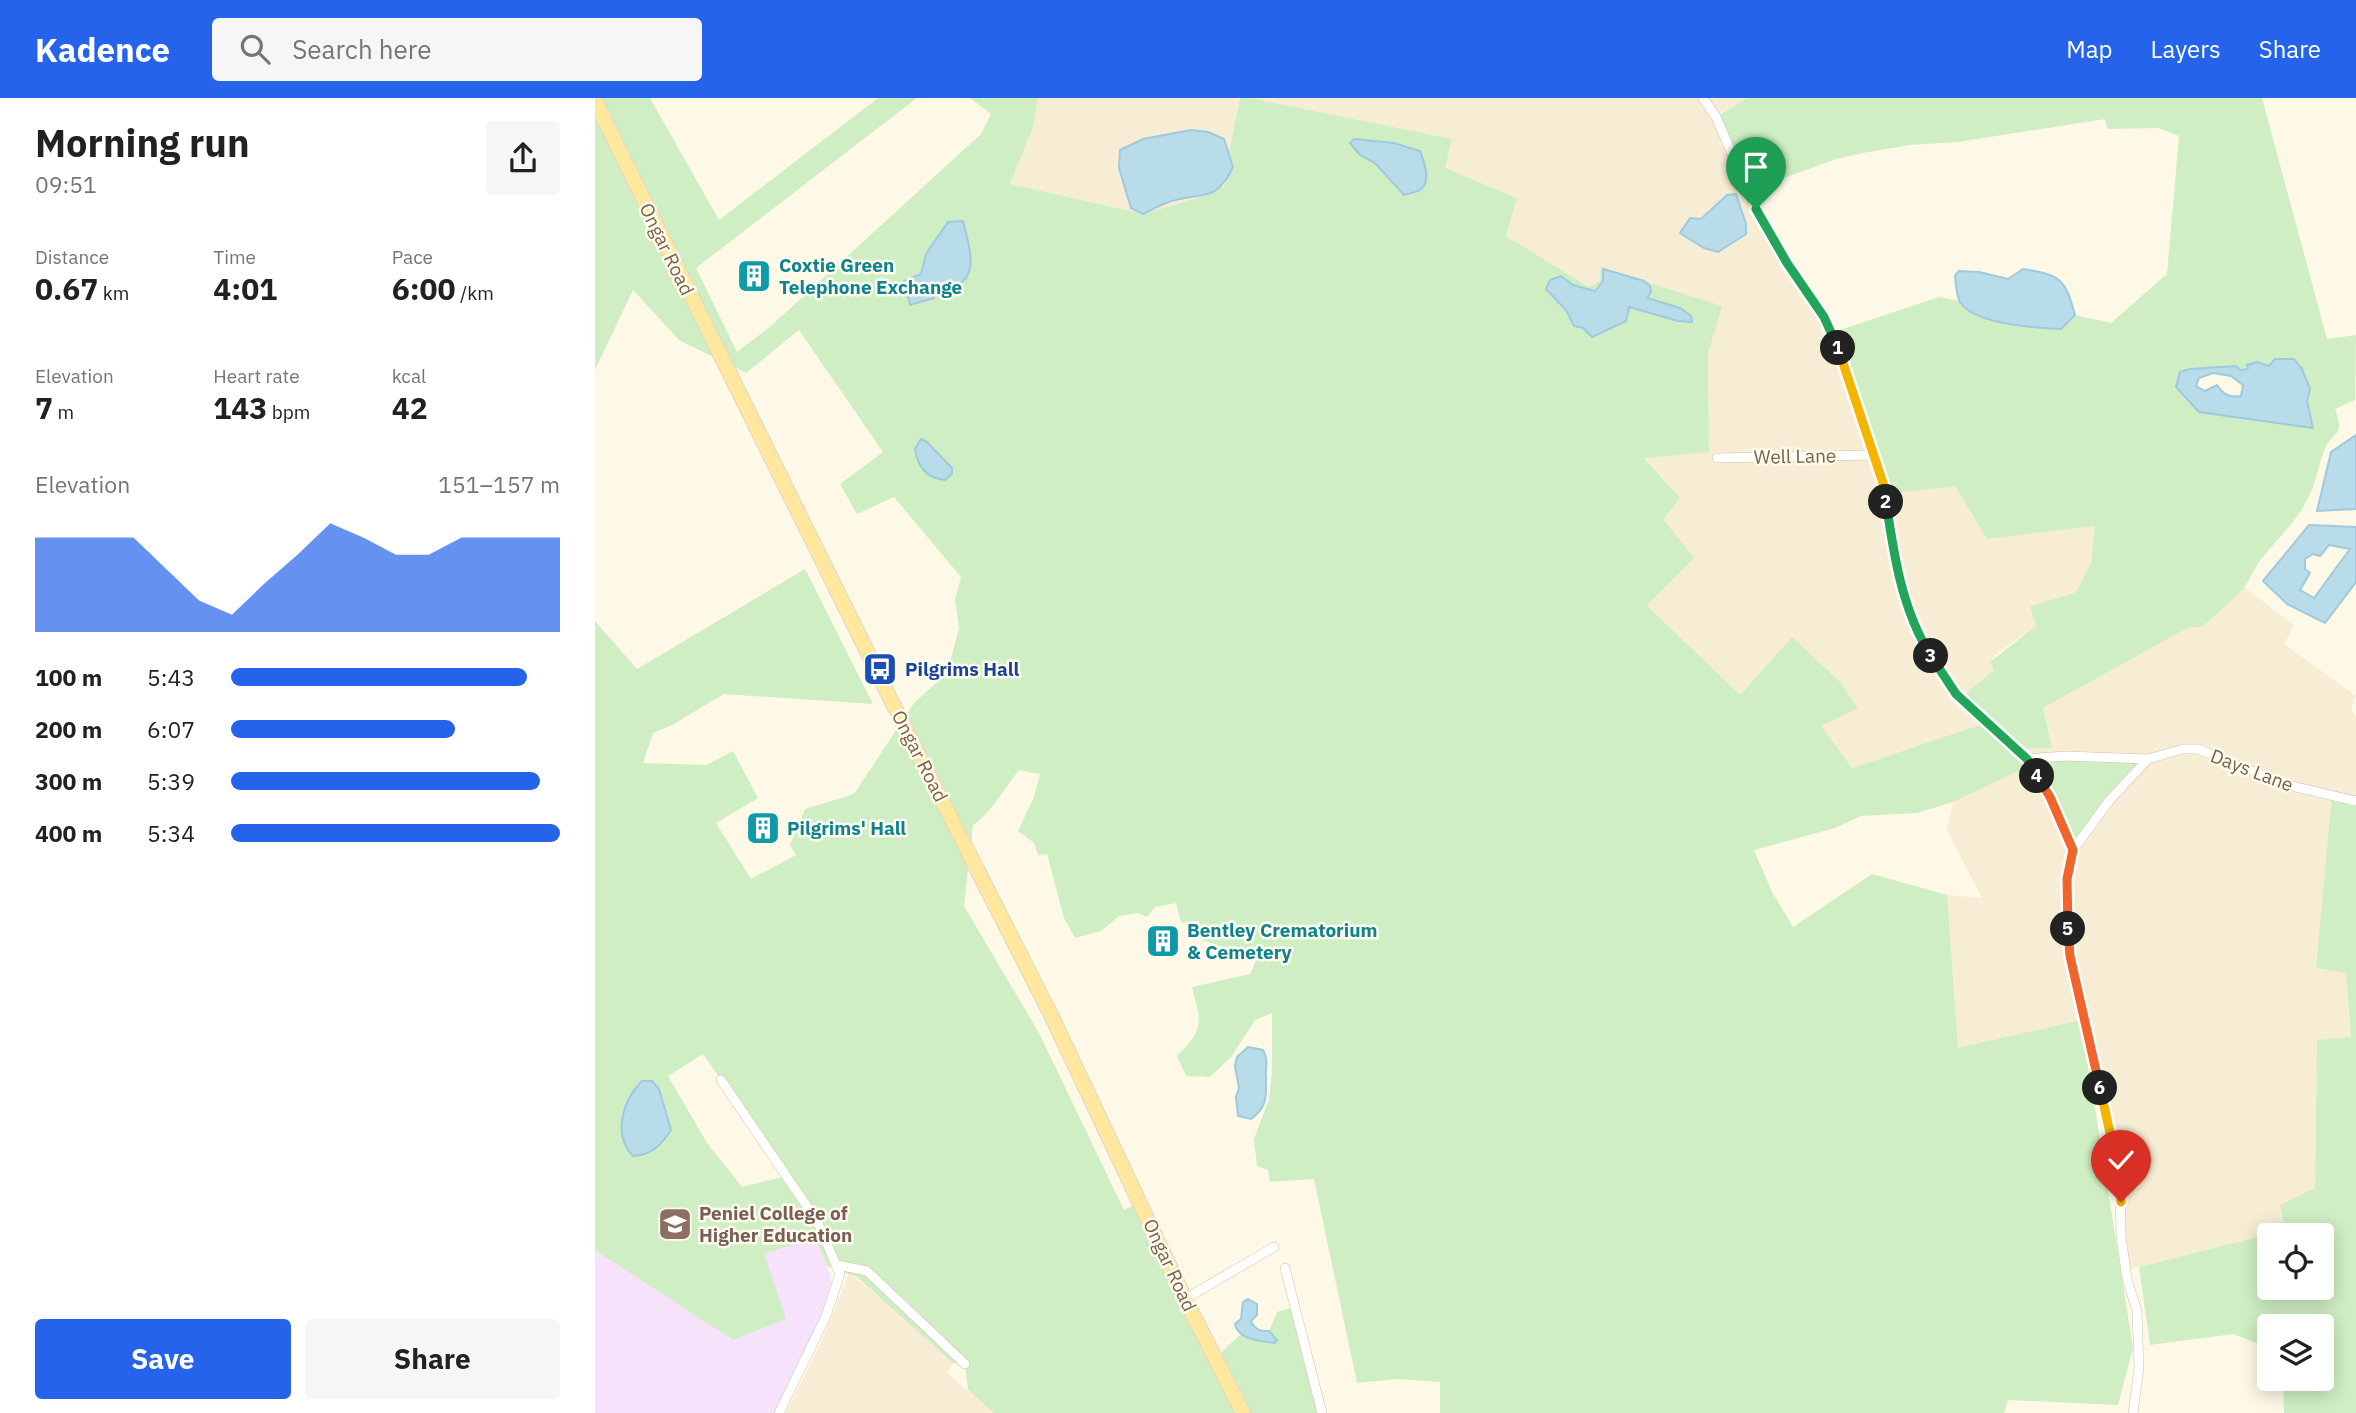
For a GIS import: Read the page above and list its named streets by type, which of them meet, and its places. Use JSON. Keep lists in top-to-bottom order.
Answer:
{
  "streets": {
    "main road": ["Ongar Road"],
    "street": ["Well Lane", "Days Lane"]
  },
  "places": {
    "building": ["Coxtie Green Telephone Exchange", "Pilgrims' Hall", "Bentley Crematorium & Cemetery"],
    "bus stop": ["Pilgrims Hall"],
    "school or university": ["Peniel College of Higher Education"]
  },
  "page": {
    "header": "Kadence",
    "search": "Search here",
    "nav": ["Map", "Layers", "Share"],
    "heading": ["Morning run", "09:51"],
    "stats": [
      ["Distance", "0.67 km"],
      ["Time", "4:01"],
      ["Pace", "6:00 /km"],
      ["Elevation", "7 m"],
      ["Heart rate", "143 bpm"],
      ["kcal", "42"]
    ],
    "pins": [
      "1",
      "2",
      "3",
      "4",
      "5",
      "6"
    ],
    "chart": ["Elevation", "151–157 m"],
    "list": [
      {
        "name": "100 m",
        "note": "5:43"
      },
      {
        "name": "200 m",
        "note": "6:07"
      },
      {
        "name": "300 m",
        "note": "5:39"
      },
      {
        "name": "400 m",
        "note": "5:34"
      }
    ],
    "buttons": ["Save", "Share"]
  }
}
